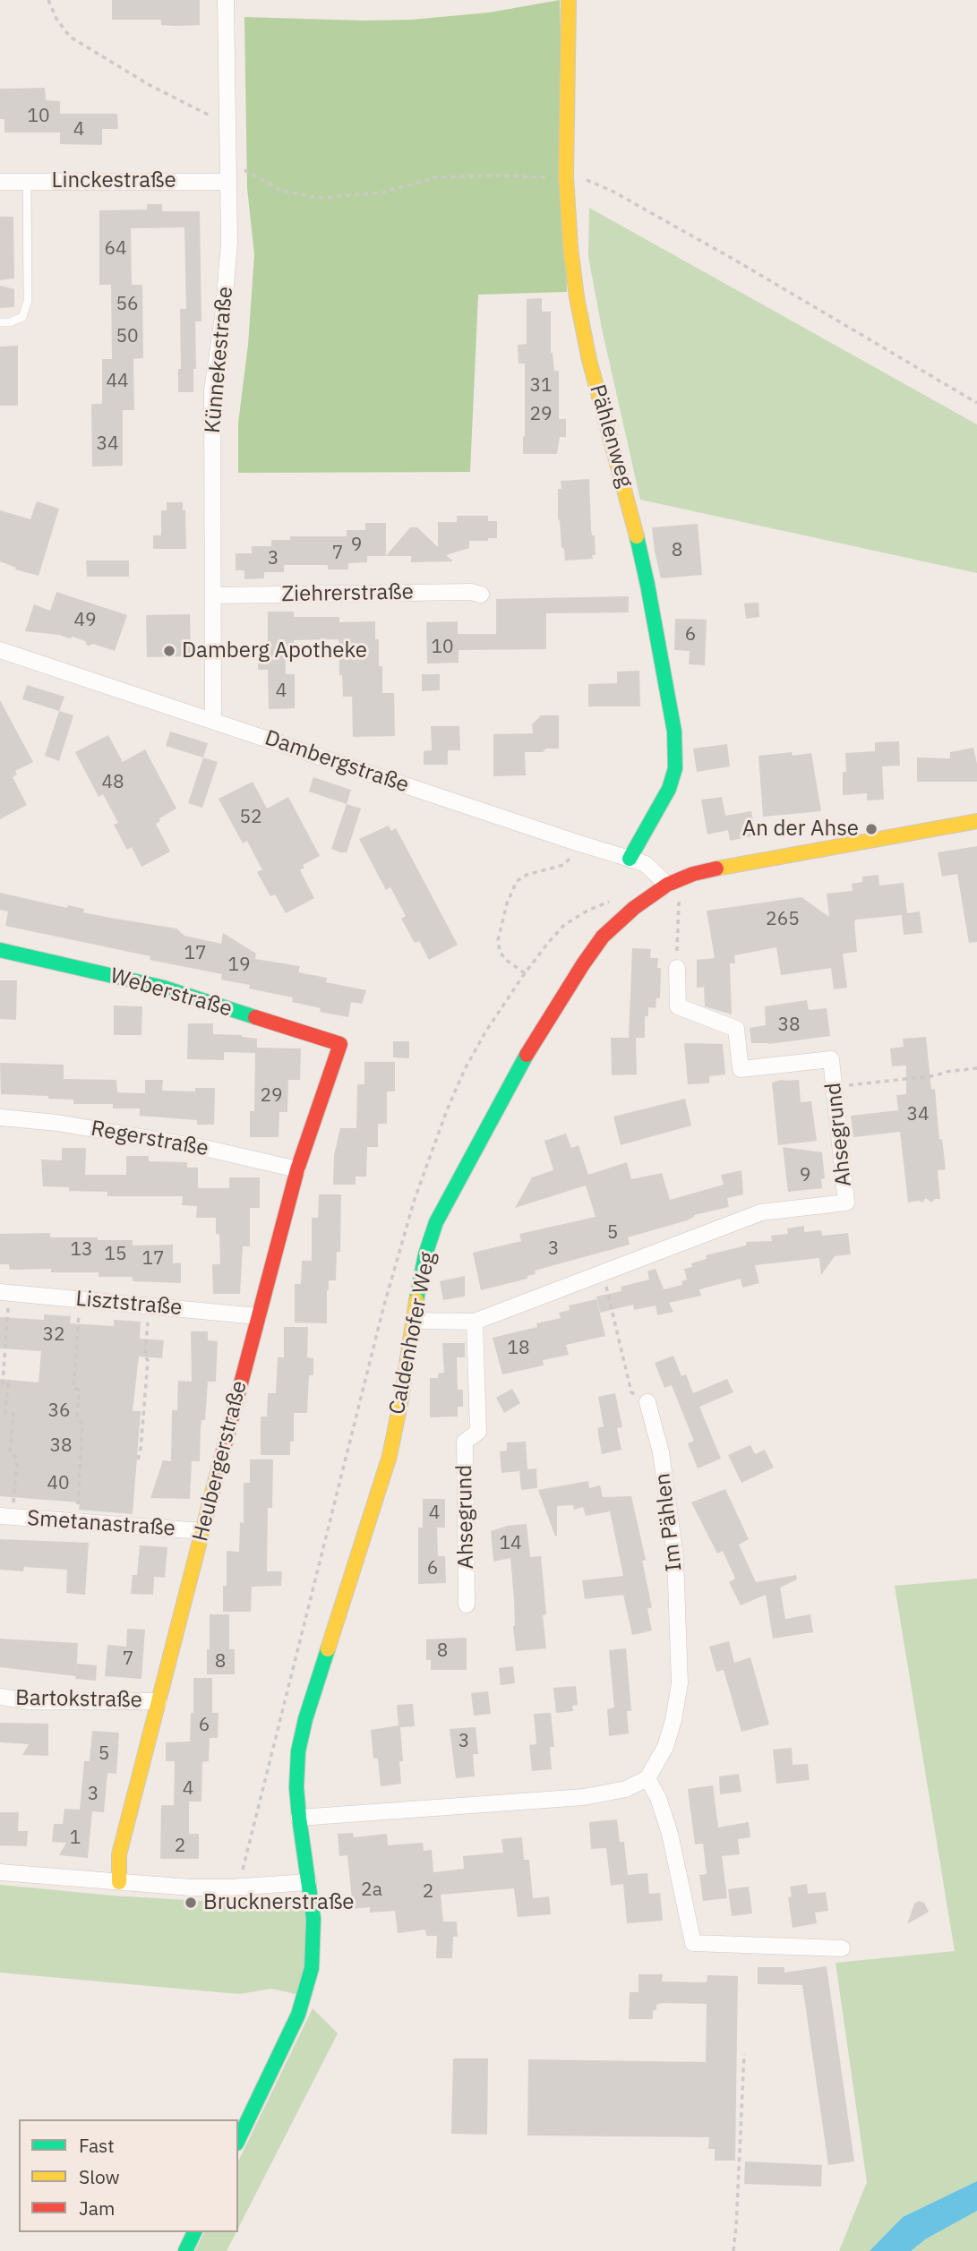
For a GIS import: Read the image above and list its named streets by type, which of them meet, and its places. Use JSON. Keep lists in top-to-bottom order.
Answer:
{
  "streets": {
    "street": [
      "Linckestraße",
      "Künnekestraße",
      "Pählenweg",
      "Ziehrerstraße",
      "Dambergstraße",
      "Weberstraße",
      "Ahsegrund",
      "Regerstraße",
      "Lisztstraße",
      "Caldenhofer Weg",
      "Heubergerstraße",
      "Im Pählen",
      "Smetanastraße",
      "Bartokstraße"
    ]
  },
  "crossings": [
    ["Linckestraße", "Künnekestraße"],
    ["Künnekestraße", "Ziehrerstraße"],
    ["Künnekestraße", "Dambergstraße"],
    ["Pählenweg", "Dambergstraße"],
    ["Dambergstraße", "Caldenhofer Weg"],
    ["Weberstraße", "Heubergerstraße"],
    ["Ahsegrund", "Caldenhofer Weg"],
    ["Regerstraße", "Heubergerstraße"],
    ["Lisztstraße", "Heubergerstraße"],
    ["Heubergerstraße", "Smetanastraße"],
    ["Heubergerstraße", "Bartokstraße"]
  ],
  "places": ["Damberg Apotheke", "An der Ahse", "Brucknerstraße"],
  "house_numbers": [
    "10",
    "4",
    "64",
    "56",
    "50",
    "44",
    "31",
    "29",
    "34",
    "9",
    "8",
    "7",
    "3",
    "49",
    "6",
    "10",
    "4",
    "48",
    "52",
    "265",
    "17",
    "19",
    "38",
    "29",
    "34",
    "9",
    "5",
    "3",
    "13",
    "15",
    "17",
    "32",
    "18",
    "36",
    "38",
    "40",
    "4",
    "14",
    "6",
    "8",
    "7",
    "8",
    "6",
    "3",
    "5",
    "4",
    "3",
    "1",
    "2",
    "2a",
    "2"
  ],
  "legend": ["Fast", "Slow", "Jam"]
}
